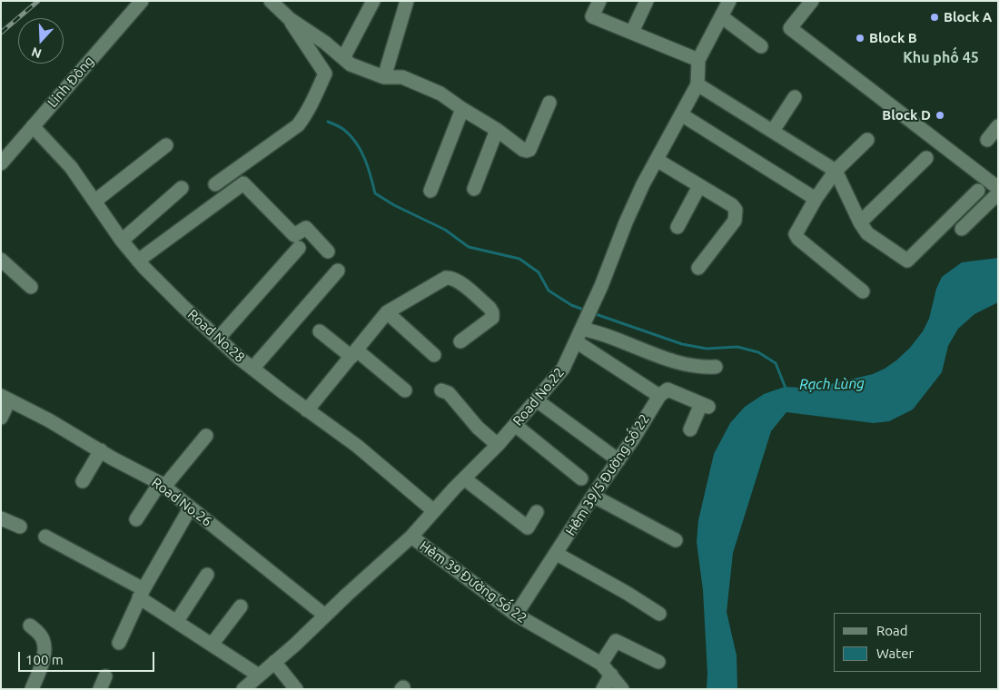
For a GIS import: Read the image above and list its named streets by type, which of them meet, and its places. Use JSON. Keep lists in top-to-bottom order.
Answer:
{
  "streets": {
    "street": [
      "Linh Đông",
      "Road No.28",
      "Road No.22",
      "Hẻm 39/5 Đường Số 22",
      "Road No.26",
      "Hẻm 39 Đường Số 22"
    ]
  },
  "crossings": [
    ["Linh Đông", "Road No.28"],
    ["Road No.28", "Road No.22"],
    ["Road No.22", "Road No.26"],
    ["Road No.22", "Hẻm 39 Đường Số 22"],
    ["Hẻm 39/5 Đường Số 22", "Hẻm 39 Đường Số 22"]
  ],
  "districts": ["Khu phố 45"],
  "water": ["Rạch Lùng"],
  "places": ["Block A", "Block B", "Block D"],
  "legend": ["Road", "Water"],
  "scale_bar": "100 m",
  "north": "bottom"
}
